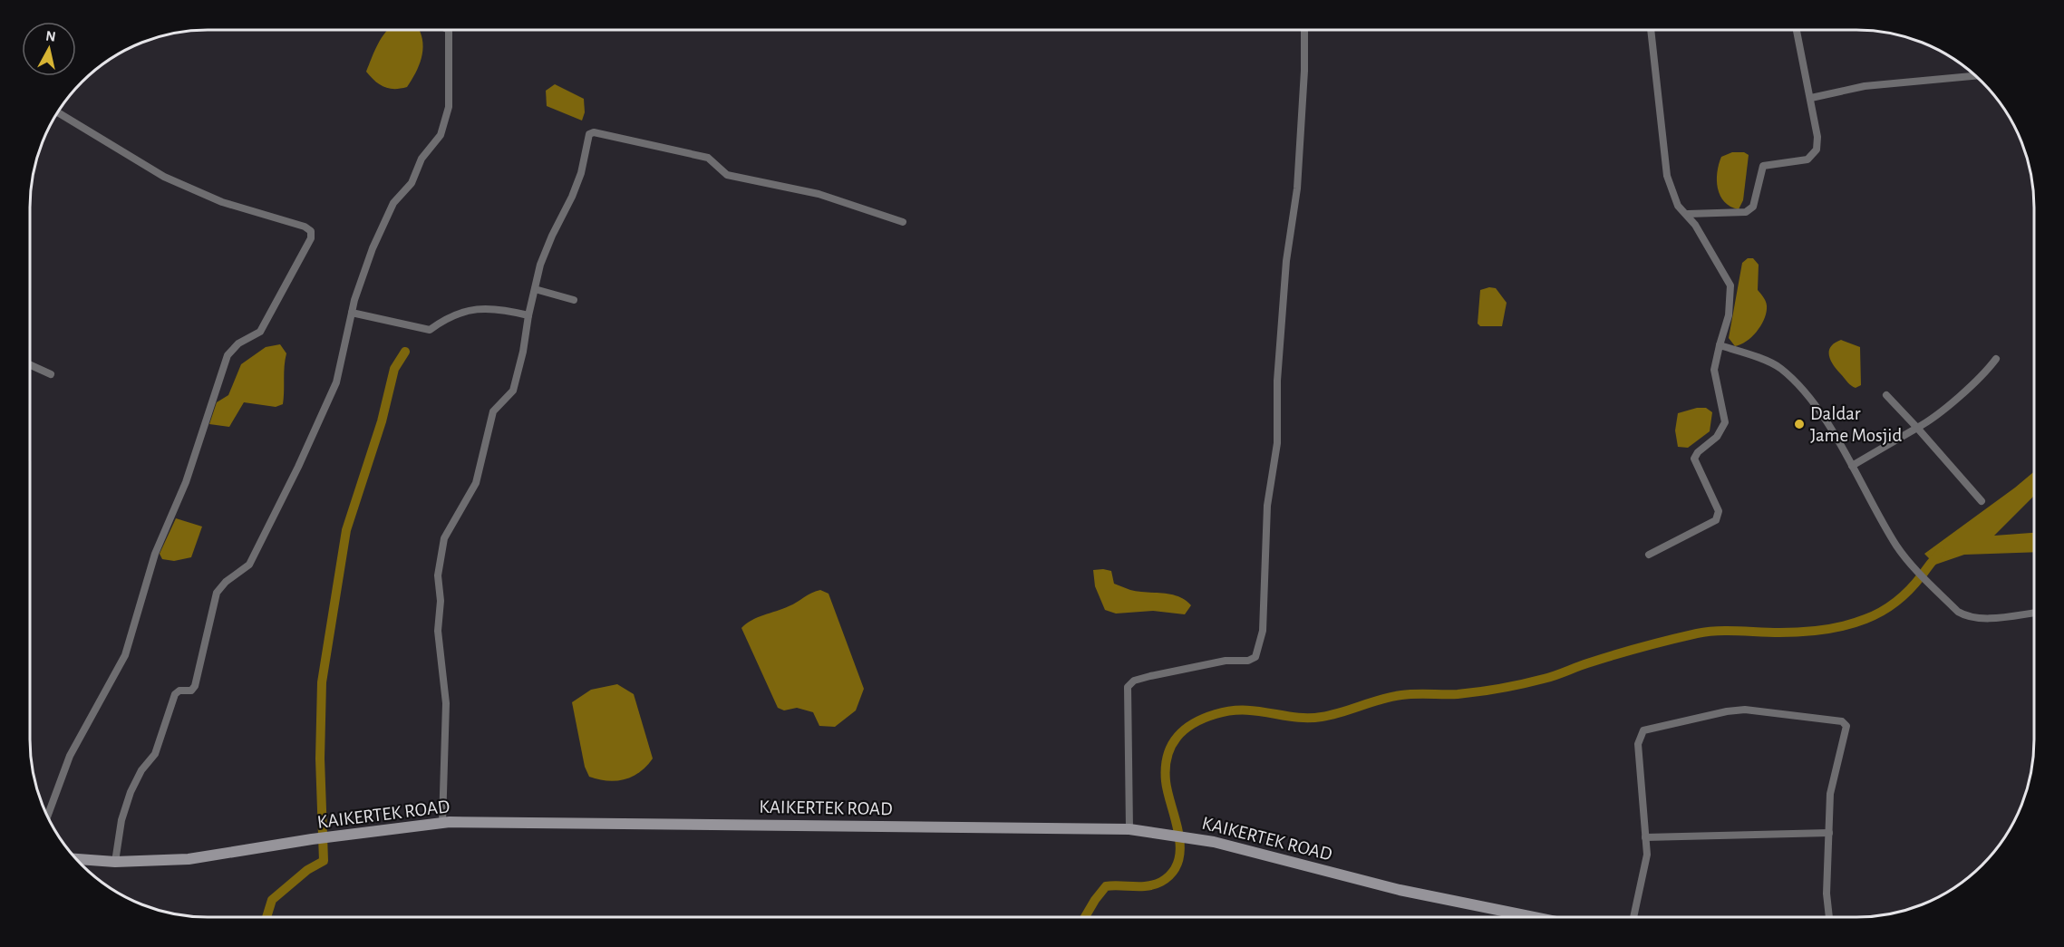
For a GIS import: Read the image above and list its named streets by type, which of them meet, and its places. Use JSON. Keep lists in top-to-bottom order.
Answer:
{
  "streets": {
    "main road": ["KAIKERTEK ROAD"]
  },
  "places": ["Daldar Jame Mosjid"],
  "north": "top"
}
